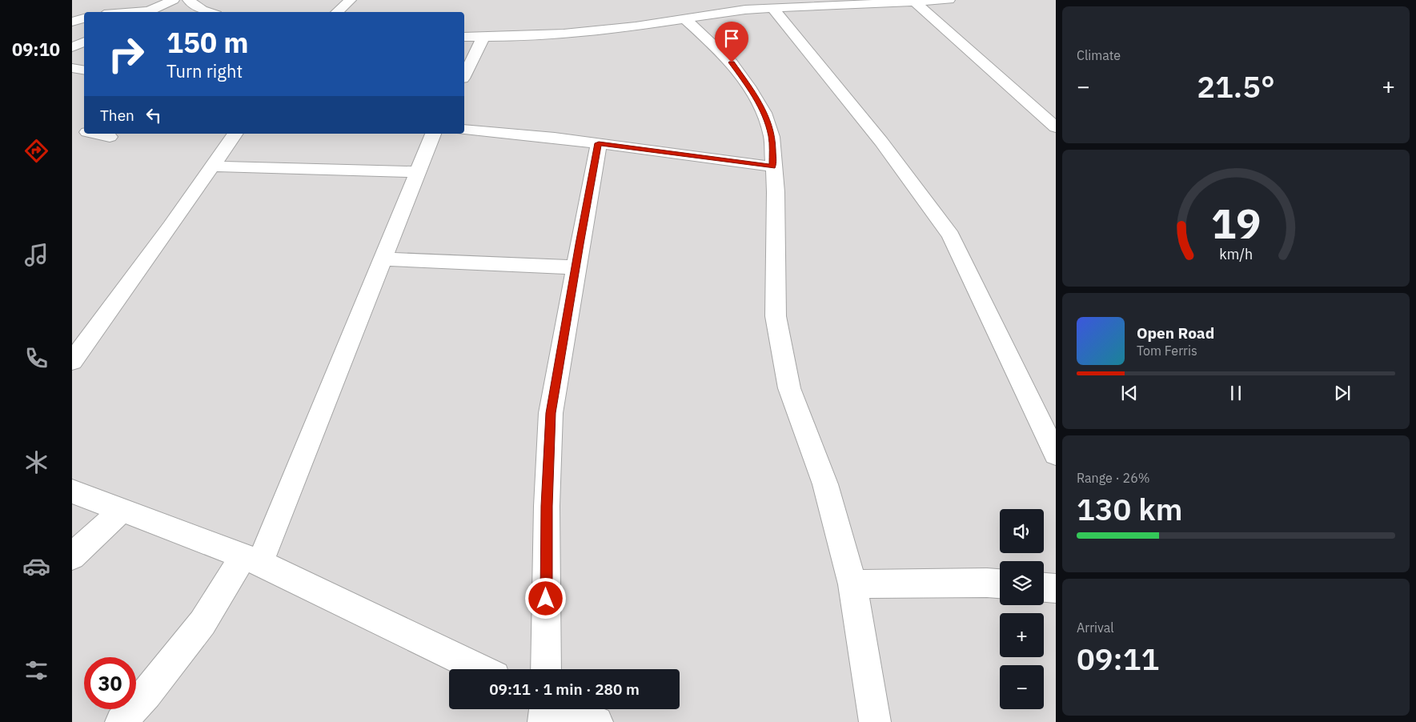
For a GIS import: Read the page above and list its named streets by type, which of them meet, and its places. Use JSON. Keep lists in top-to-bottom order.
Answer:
{
  "page": {
    "tabs": "09:10",
    "tile": [
      "Climate",
      ["Range · 26%", "130 km"],
      ["Arrival", "09:11"]
    ],
    "turn": ["150 m", "Turn right"],
    "heat": ["−", "21.5°", "+"],
    "then": "Then",
    "song": ["Open Road", "Tom Ferris"],
    "map_buttons": ["+", "−"],
    "limit": "30",
    "trip": "09:11 · 1 min · 280 m",
    "gauge": ["19", "km/h"]
  }
}
